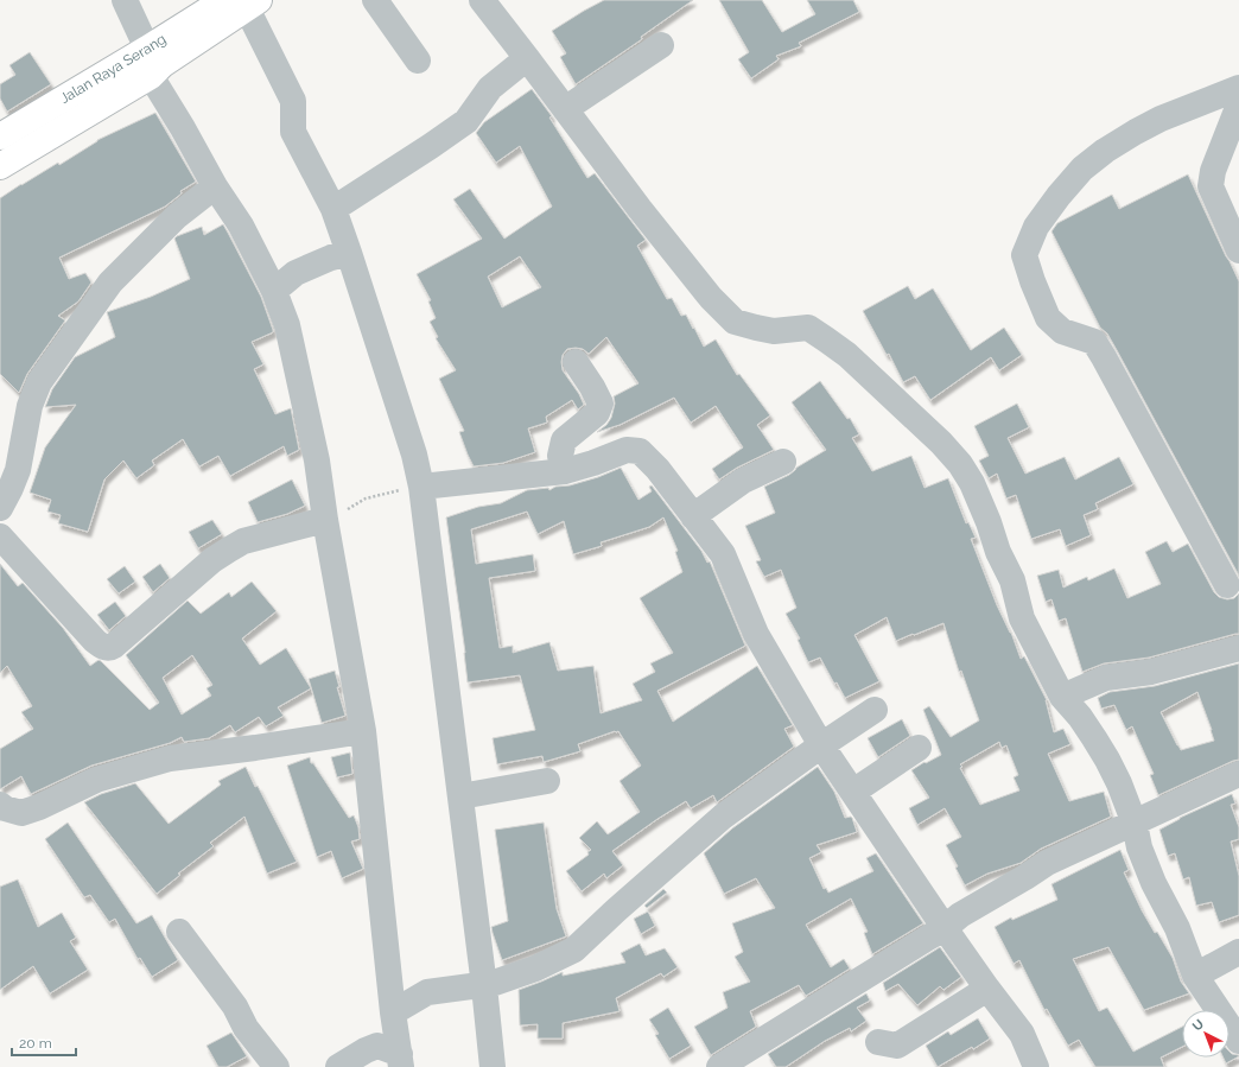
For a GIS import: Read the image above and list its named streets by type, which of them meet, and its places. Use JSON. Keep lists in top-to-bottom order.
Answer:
{
  "streets": {
    "highway": ["Jalan Raya Serang"]
  },
  "scale_bar": "20 m",
  "north": "top left"
}
